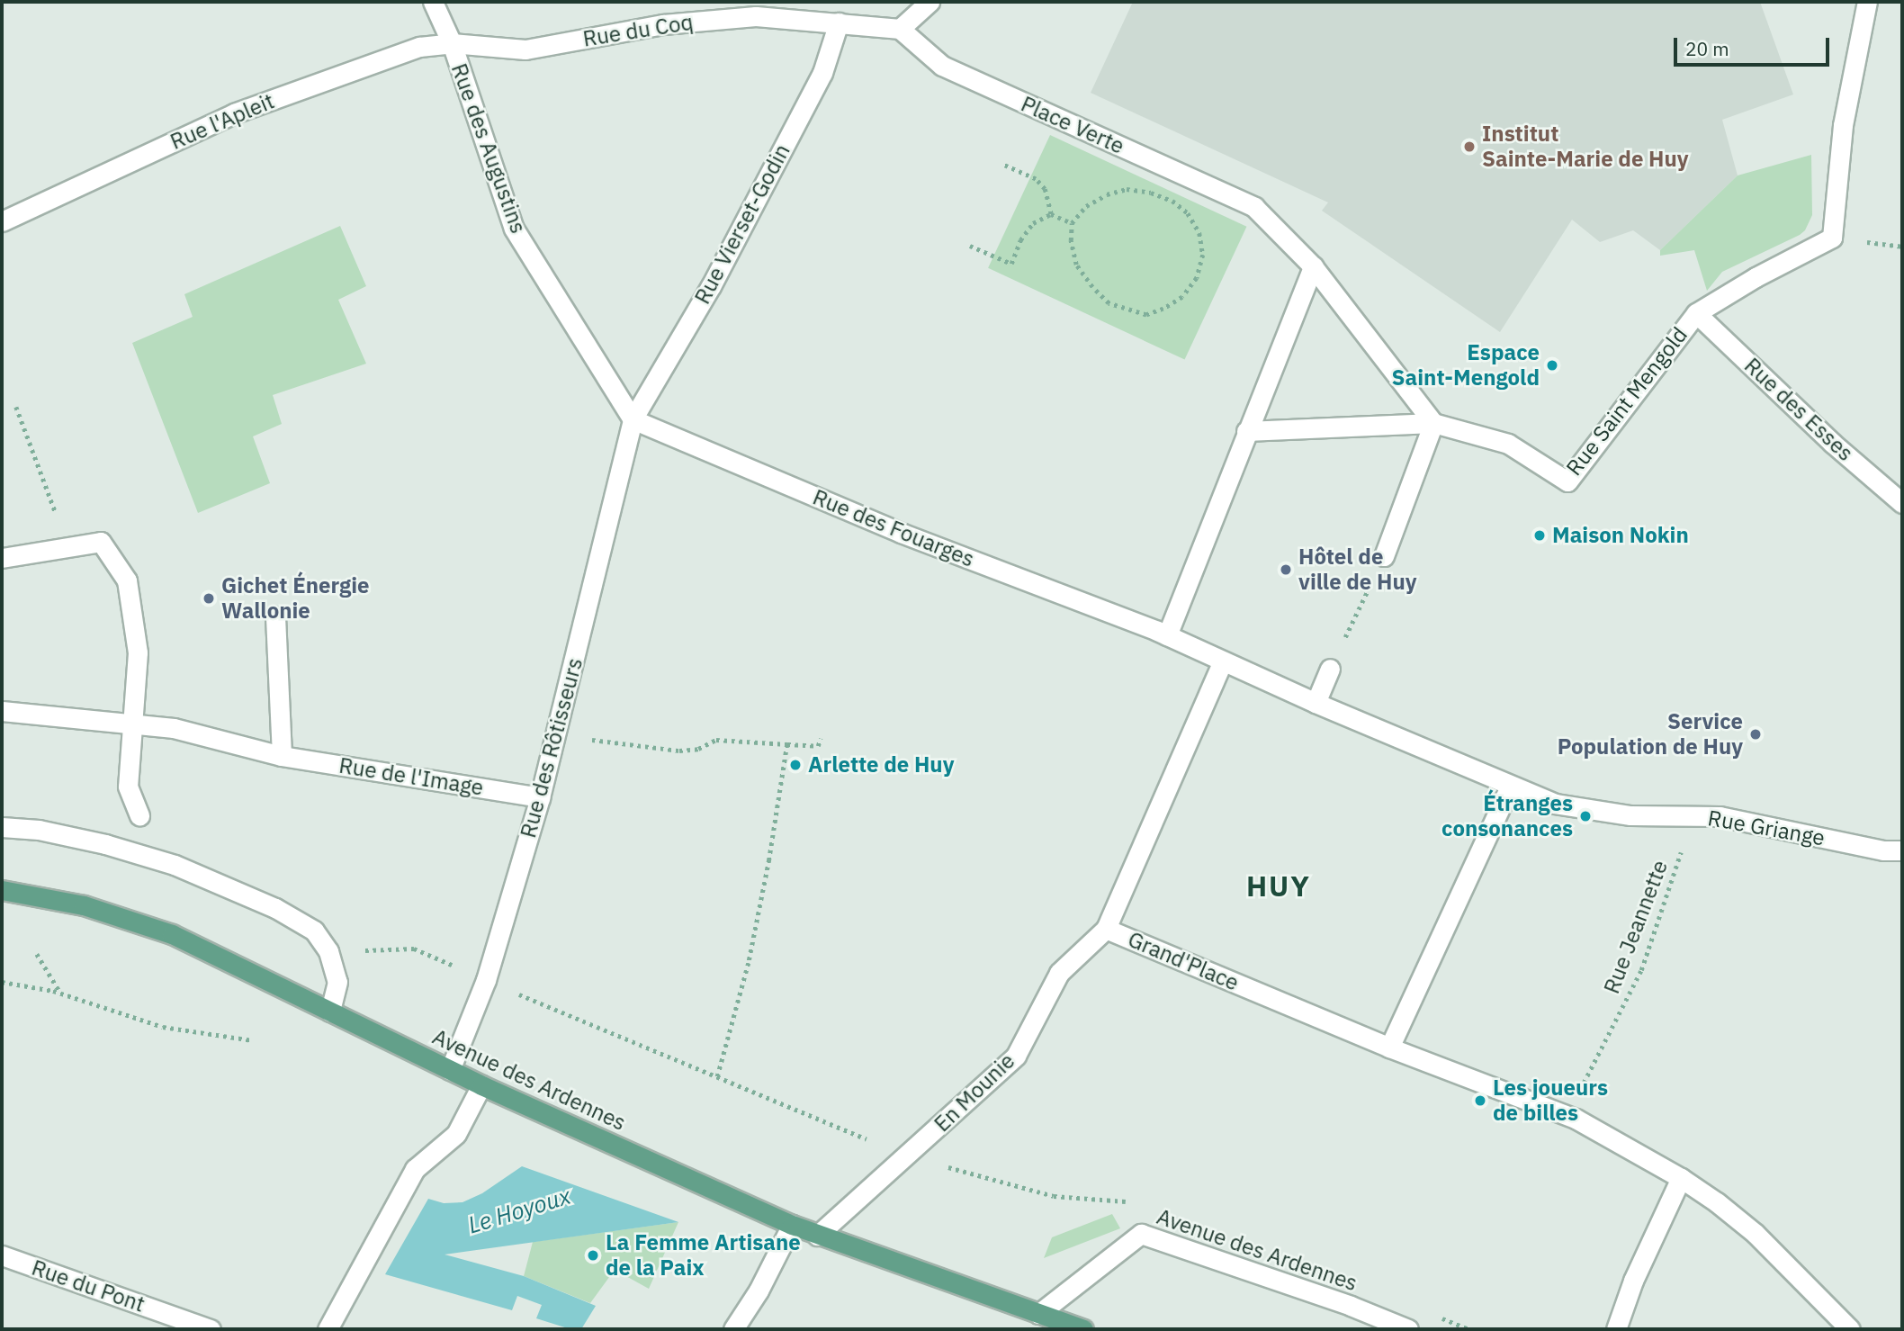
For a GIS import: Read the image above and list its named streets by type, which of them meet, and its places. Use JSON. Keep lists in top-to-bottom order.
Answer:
{
  "streets": {
    "main road": ["Avenue des Ardennes"],
    "street": [
      "Rue du Coq",
      "Rue l'Apleit",
      "Place Verte",
      "Rue des Augustins",
      "Rue Vierset-Godin",
      "Rue Saint Mengold",
      "Rue des Esses",
      "Rue des Fouarges",
      "Rue des Rôtisseurs",
      "Rue de l'Image",
      "Rue Griange",
      "Grand'Place",
      "En Mounie",
      "Rue du Pont"
    ],
    "path": ["Rue Jeannette"]
  },
  "crossings": [
    ["Rue du Coq", "Rue l'Apleit"],
    ["Rue du Coq", "Place Verte"],
    ["Rue du Coq", "Rue des Augustins"],
    ["Rue du Coq", "Rue Vierset-Godin"],
    ["Rue l'Apleit", "Rue des Augustins"],
    ["Rue des Augustins", "Rue Vierset-Godin"],
    ["Rue des Augustins", "Rue des Fouarges"],
    ["Rue des Augustins", "Rue des Rôtisseurs"],
    ["Rue Vierset-Godin", "Rue des Fouarges"],
    ["Rue Vierset-Godin", "Rue des Rôtisseurs"],
    ["Rue Saint Mengold", "Rue des Esses"],
    ["Rue des Fouarges", "Rue des Rôtisseurs"],
    ["Rue des Rôtisseurs", "Rue de l'Image"],
    ["Rue des Rôtisseurs", "Avenue des Ardennes"],
    ["Rue Griange", "Rue Jeannette"],
    ["Rue Jeannette", "Grand'Place"],
    ["Grand'Place", "En Mounie"],
    ["Avenue des Ardennes", "En Mounie"]
  ],
  "districts": ["HUY"],
  "water": ["Le Hoyoux"],
  "places": [
    "Institut Sainte-Marie de Huy",
    "Espace Saint-Mengold",
    "Maison Nokin",
    "Hôtel de ville de Huy",
    "Gichet Énergie Wallonie",
    "Service Population de Huy",
    "Arlette de Huy",
    "Étranges consonances",
    "Les joueurs de billes",
    "La Femme Artisane de la Paix"
  ],
  "scale_bar": "20 m"
}
